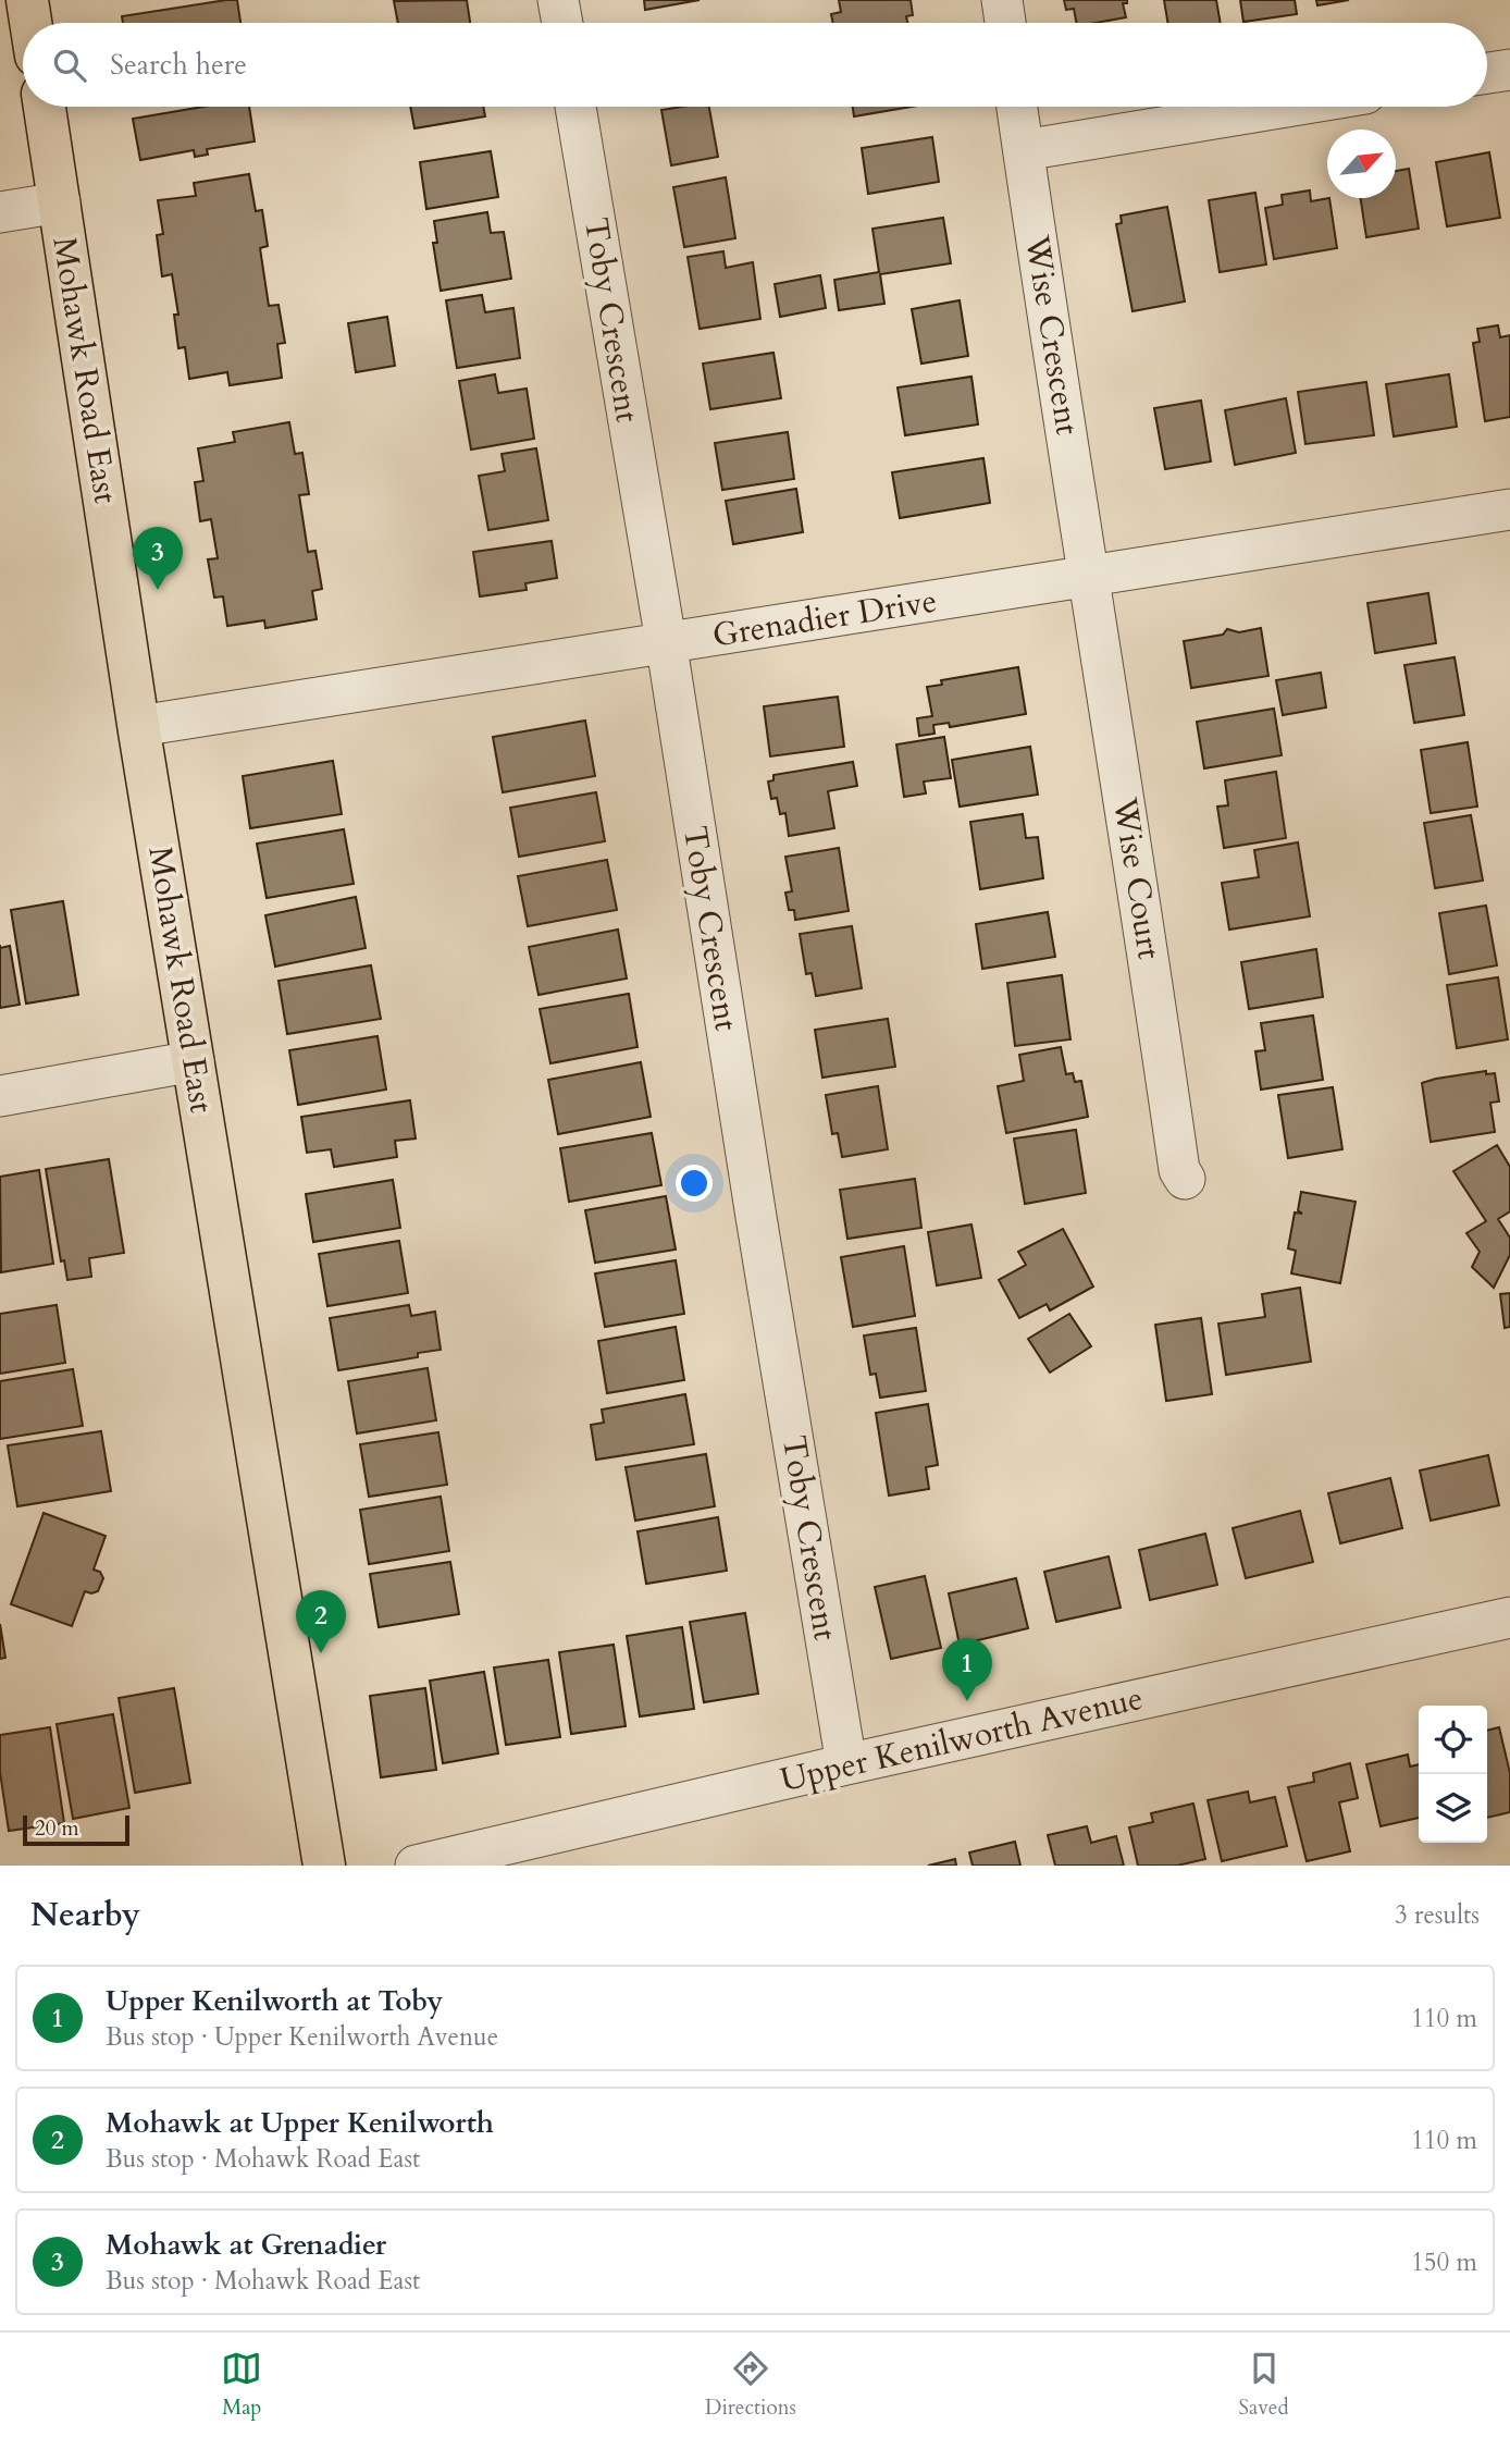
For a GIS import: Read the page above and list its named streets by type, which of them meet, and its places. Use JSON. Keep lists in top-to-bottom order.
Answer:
{
  "streets": {
    "main road": ["Mohawk Road East"],
    "street": [
      "Toby Crescent",
      "Wise Crescent",
      "Grenadier Drive",
      "Wise Court",
      "Upper Kenilworth Avenue"
    ]
  },
  "crossings": [
    ["Toby Crescent", "Grenadier Drive"],
    ["Toby Crescent", "Upper Kenilworth Avenue"],
    ["Wise Crescent", "Grenadier Drive"],
    ["Wise Crescent", "Wise Court"],
    ["Mohawk Road East", "Grenadier Drive"],
    ["Grenadier Drive", "Wise Court"]
  ],
  "scale_bar": "20 m",
  "north": "top right",
  "page": {
    "search": "Search here",
    "pins": ["3", "2", "1"],
    "scale": "20 m",
    "heading": ["Nearby", "3 results"],
    "list": [
      {
        "mark": "1",
        "name": "Upper Kenilworth at Toby",
        "note": "Bus stop · Upper Kenilworth Avenue",
        "value": "110 m"
      },
      {
        "mark": "2",
        "name": "Mohawk at Upper Kenilworth",
        "note": "Bus stop · Mohawk Road East",
        "value": "110 m"
      },
      {
        "mark": "3",
        "name": "Mohawk at Grenadier",
        "note": "Bus stop · Mohawk Road East",
        "value": "150 m"
      }
    ],
    "nav": ["Map", "Directions", "Saved"]
  }
}
